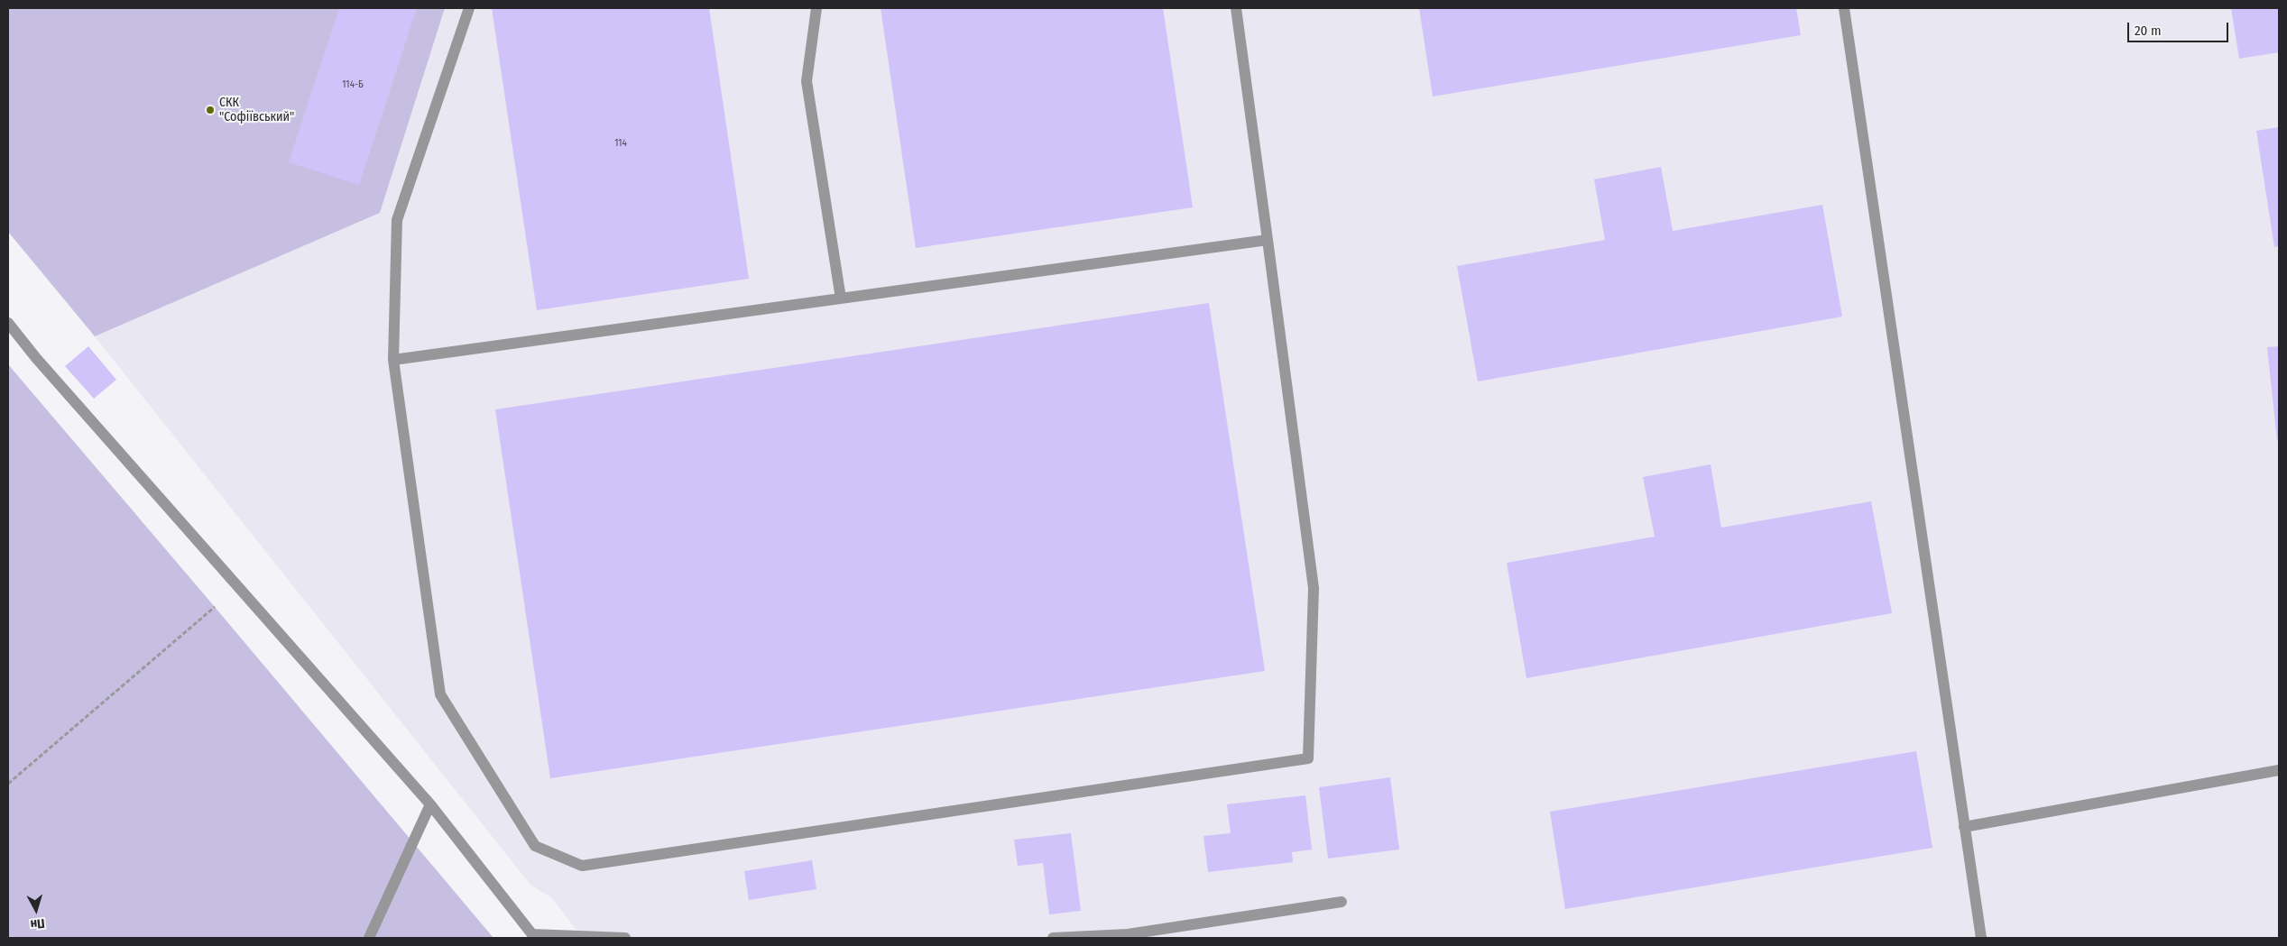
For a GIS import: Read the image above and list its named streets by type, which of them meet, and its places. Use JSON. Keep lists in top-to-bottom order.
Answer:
{
  "places": ["СКК \"Софіївський\""],
  "house_numbers": ["114-Б", "114"],
  "scale_bar": "20 m",
  "north": "bottom"
}
